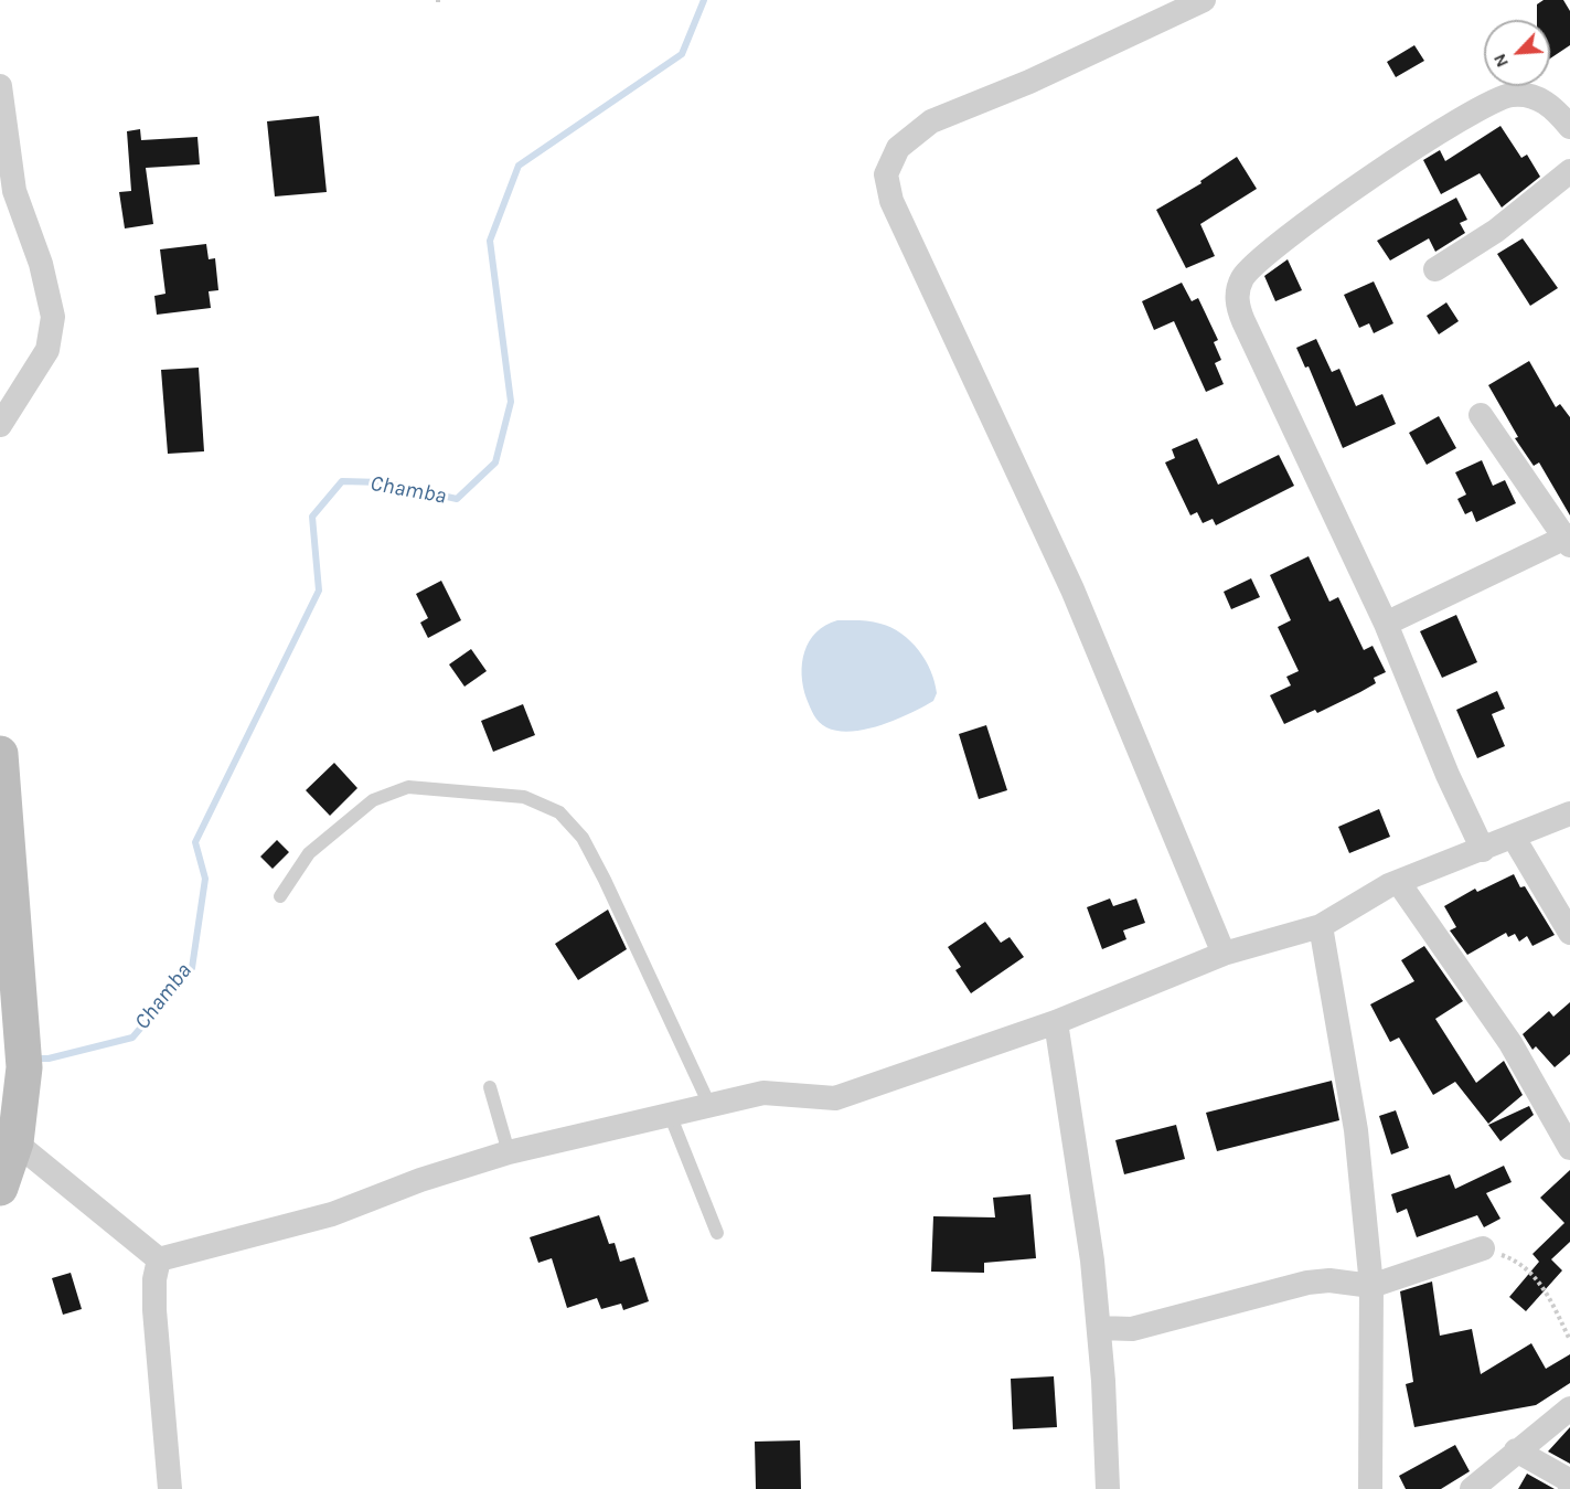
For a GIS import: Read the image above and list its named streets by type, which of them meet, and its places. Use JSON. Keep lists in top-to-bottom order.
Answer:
{
  "water": ["Chamba"],
  "north": "bottom left"
}
